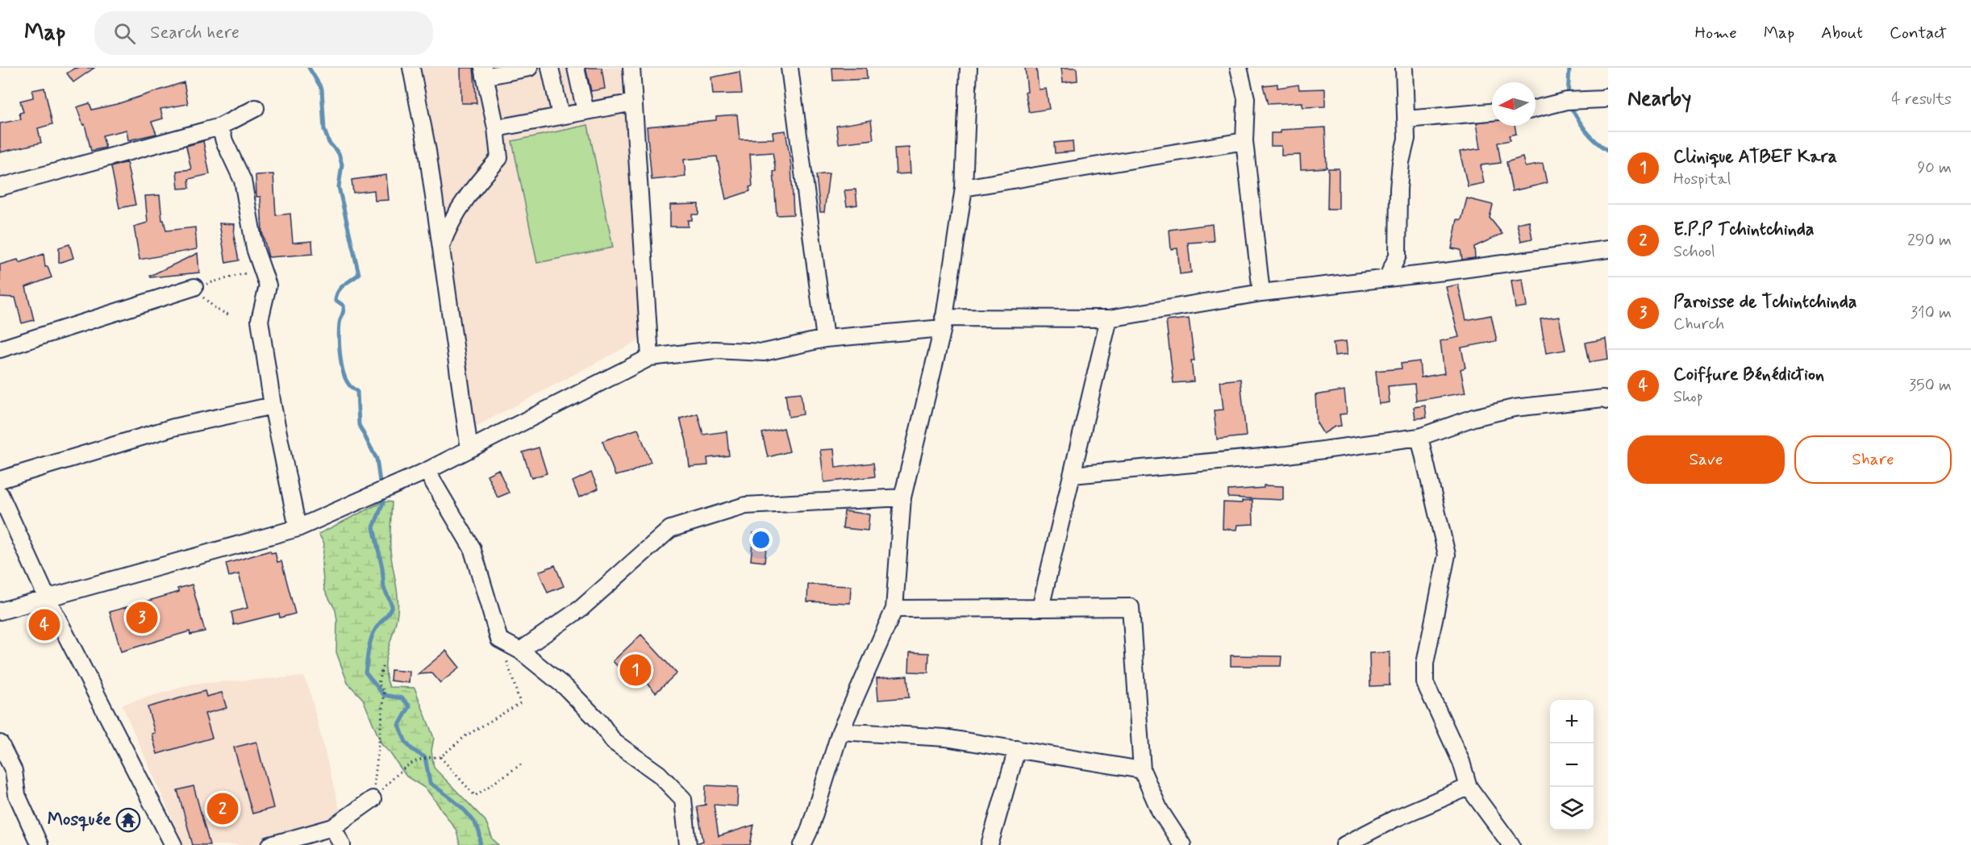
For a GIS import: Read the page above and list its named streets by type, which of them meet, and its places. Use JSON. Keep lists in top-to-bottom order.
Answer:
{
  "places": {
    "temple": ["Mosquée"]
  },
  "north": "left",
  "page": {
    "header": "Map",
    "search": "Search here",
    "nav": [
      "Home",
      "Map",
      "About",
      "Contact"
    ],
    "heading": ["Nearby", "4 results"],
    "list": [
      {
        "mark": "1",
        "name": "Clinique ATBEF Kara",
        "note": "Hospital",
        "value": "90 m"
      },
      {
        "mark": "2",
        "name": "E.P.P Tchintchinda",
        "note": "School",
        "value": "290 m"
      },
      {
        "mark": "3",
        "name": "Paroisse de Tchintchinda",
        "note": "Church",
        "value": "310 m"
      },
      {
        "mark": "4",
        "name": "Coiffure Bénédiction",
        "note": "Shop",
        "value": "350 m"
      }
    ],
    "buttons": ["Save", "Share"],
    "pins": [
      "3",
      "4",
      "1",
      "2"
    ],
    "map_buttons": ["+", "−"]
  }
}
